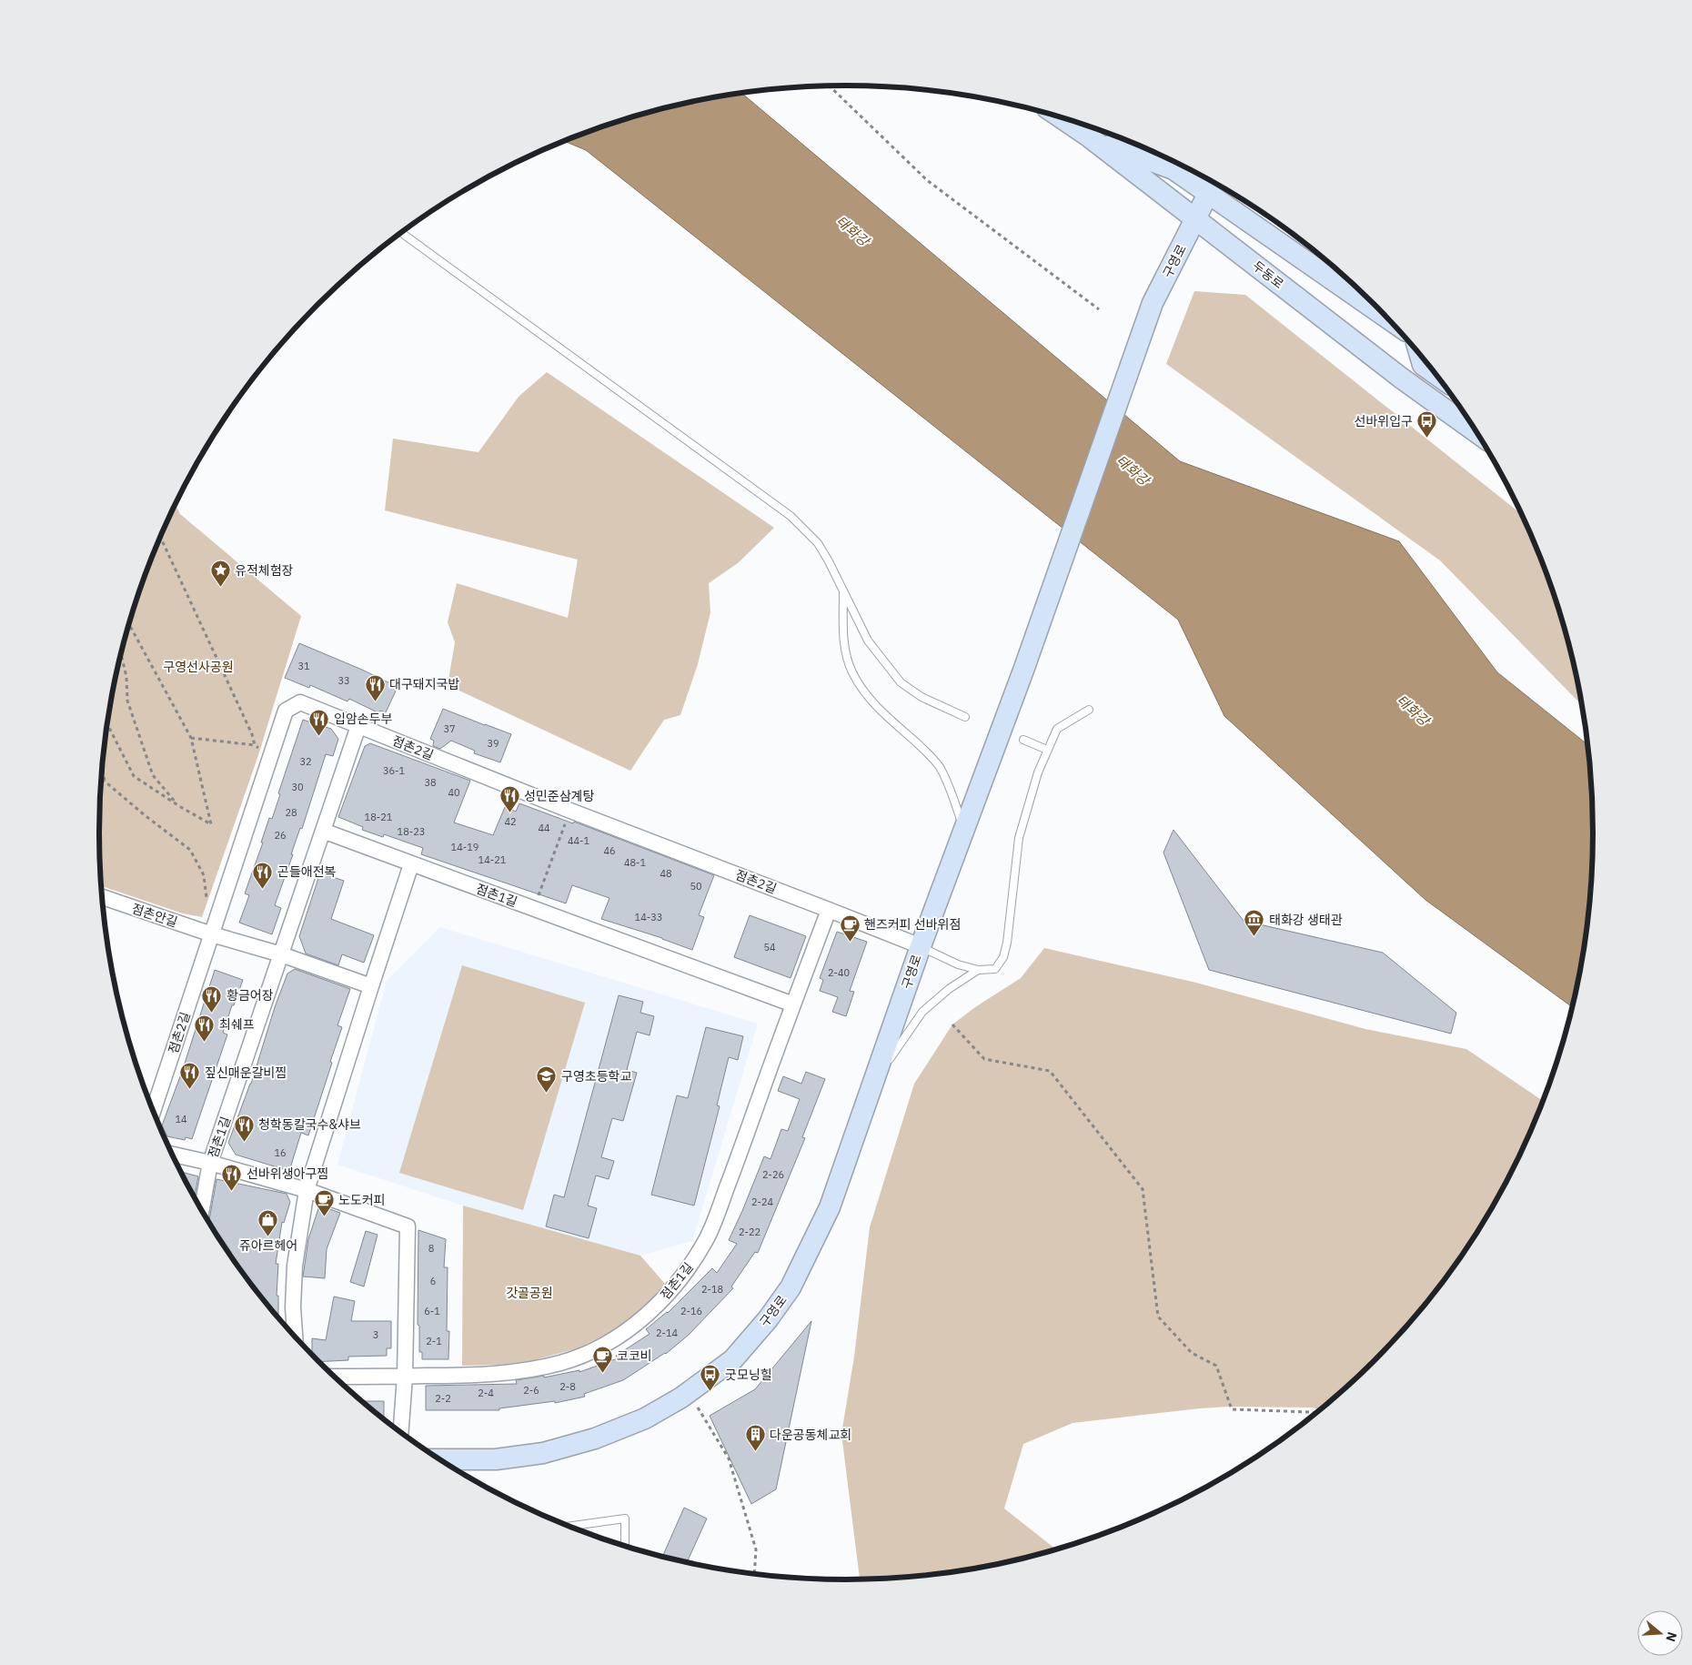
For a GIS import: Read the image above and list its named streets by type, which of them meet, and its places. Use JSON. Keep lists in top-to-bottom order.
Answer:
{
  "streets": {
    "main road": ["구영로", "두동로"],
    "street": ["점촌2길", "점촌1길", "점촌안길"]
  },
  "crossings": [
    ["구영로", "두동로"],
    ["구영로", "점촌2길"],
    ["점촌2길", "점촌1길"],
    ["점촌2길", "점촌안길"],
    ["점촌1길", "점촌안길"]
  ],
  "water": ["태화강"],
  "parks": ["구영선사공원", "갓골공원"],
  "places": {
    "bus stop": ["선바위입구", "굿모닝힐"],
    "place": ["유적체험장"],
    "restaurant": [
      "대구돼지국밥",
      "입암손두부",
      "성민준삼계탕",
      "곤들애전복",
      "황금어장",
      "최쉐프",
      "짚신매운갈비찜",
      "청학동칼국수&샤브",
      "선바위생아구찜"
    ],
    "museum": ["태화강 생태관"],
    "cafe": ["핸즈커피 선바위점", "노도커피", "코코비"],
    "school or university": ["구영초등학교"],
    "shop": ["쥬아르헤어"],
    "building": ["다운공동체교회"]
  },
  "house_numbers": [
    "31",
    "33",
    "37",
    "39",
    "32",
    "36-1",
    "38",
    "30",
    "40",
    "28",
    "18-21",
    "42",
    "44",
    "18-23",
    "26",
    "44-1",
    "14-19",
    "46",
    "14-21",
    "48-1",
    "48",
    "50",
    "14-33",
    "54",
    "2-40",
    "14",
    "16",
    "2-26",
    "2-24",
    "2-22",
    "8",
    "6",
    "2-18",
    "6-1",
    "2-16",
    "2-14",
    "3",
    "2-1",
    "2-8",
    "2-6",
    "2-4",
    "2-2"
  ],
  "north": "right"
}
